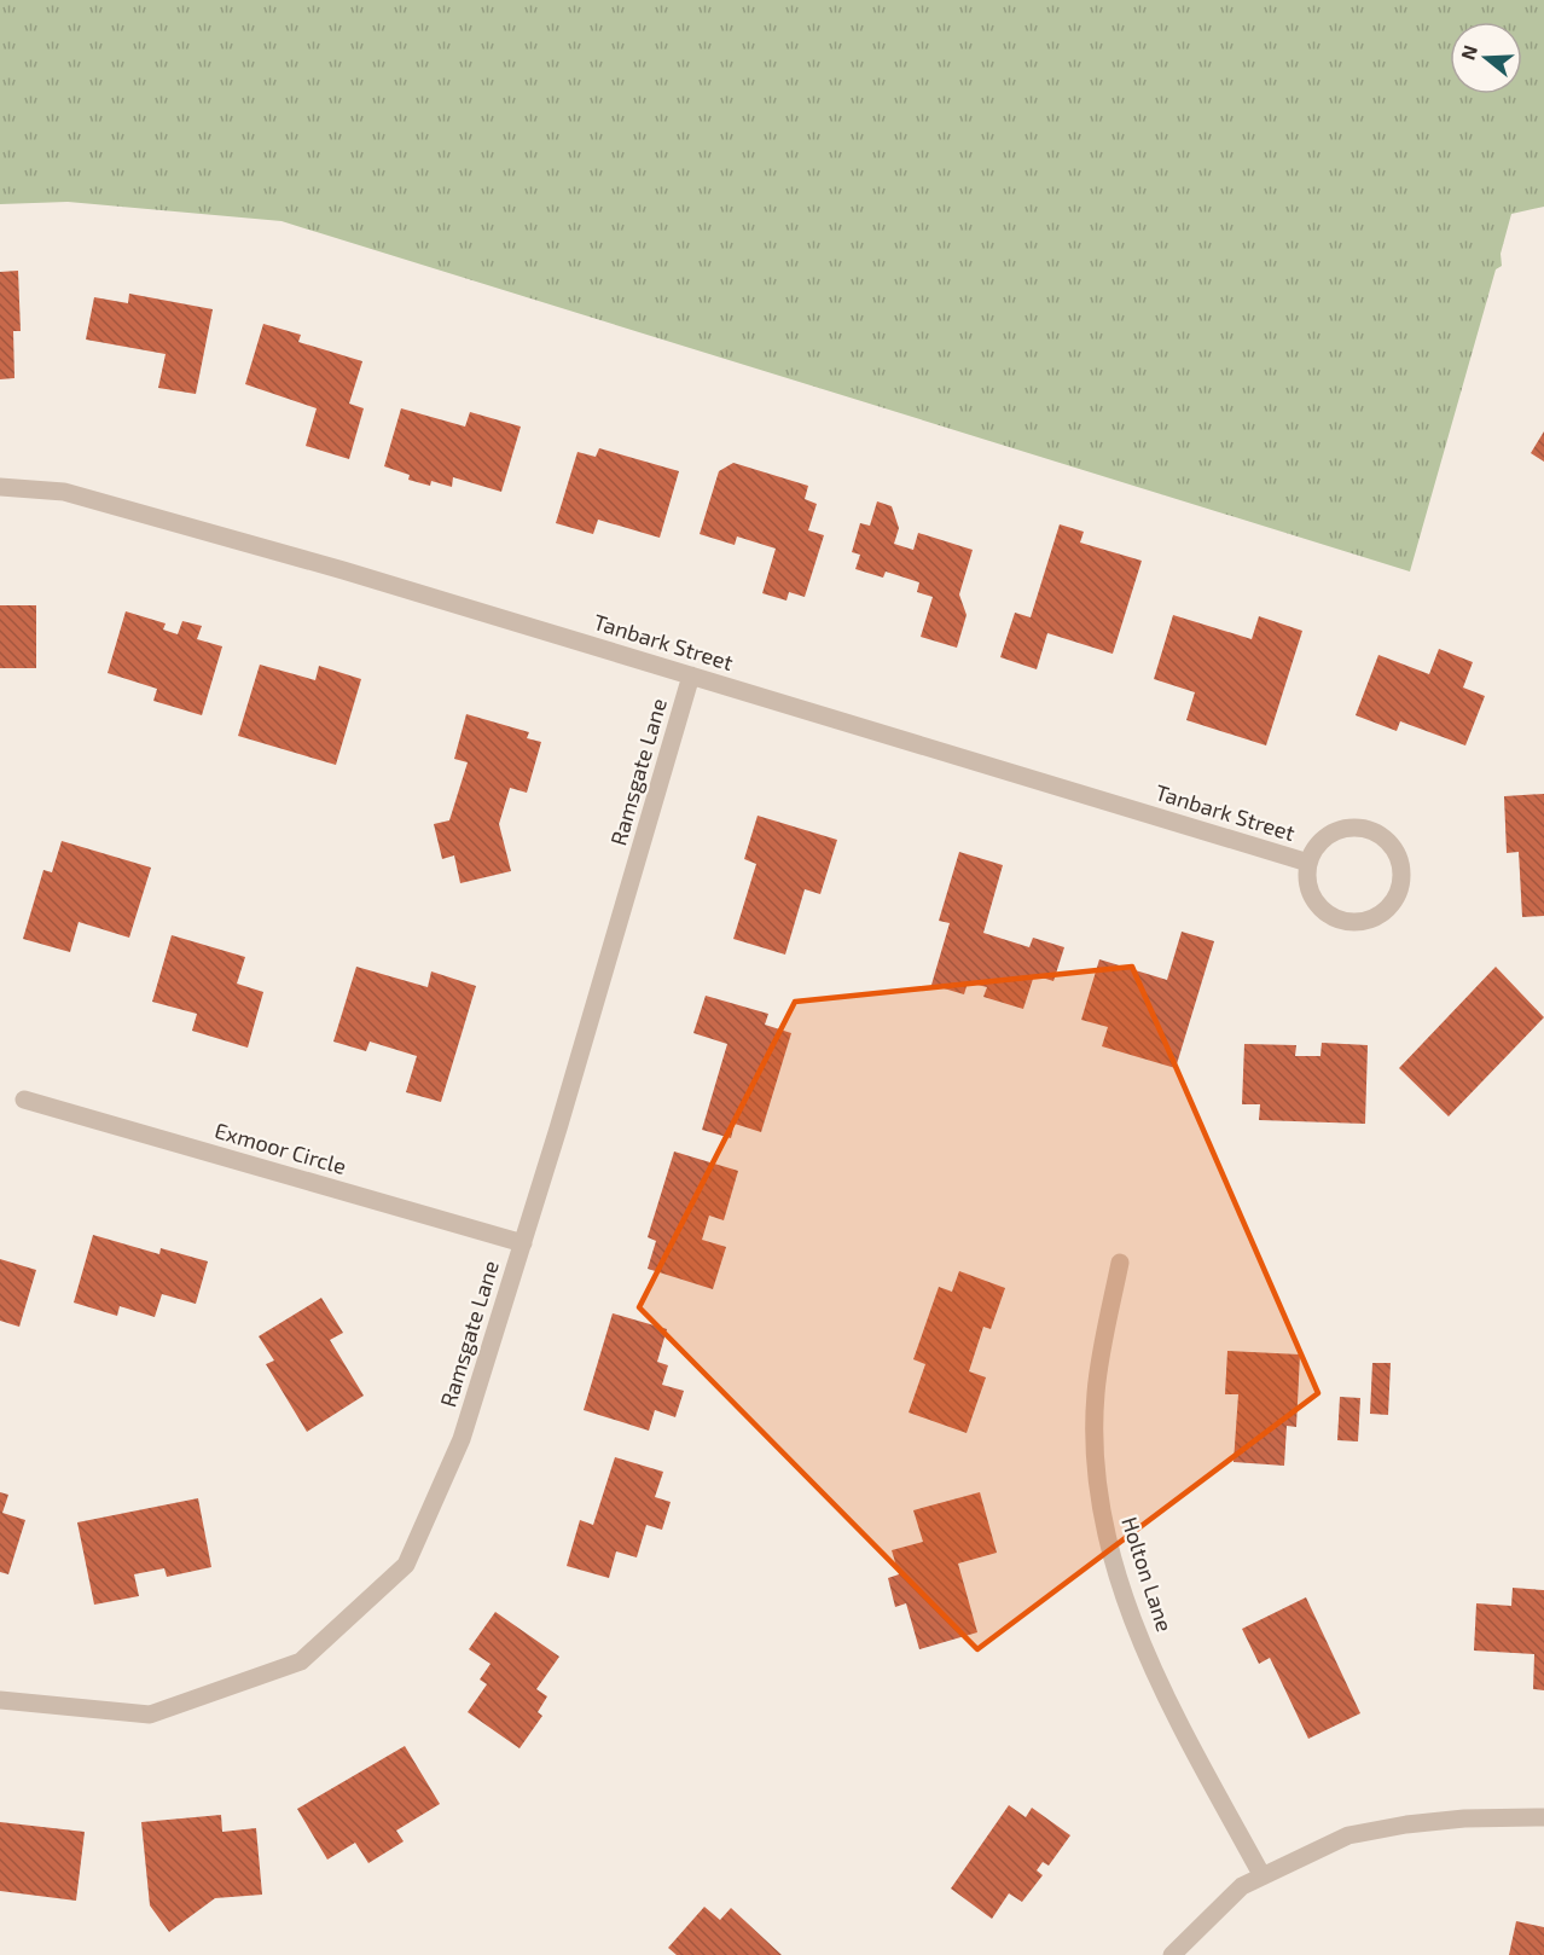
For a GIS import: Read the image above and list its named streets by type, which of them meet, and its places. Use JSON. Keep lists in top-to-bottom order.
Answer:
{
  "streets": {
    "street": [
      "Tanbark Street",
      "Ramsgate Lane",
      "Exmoor Circle",
      "Holton Lane"
    ]
  },
  "crossings": [
    ["Tanbark Street", "Ramsgate Lane"],
    ["Ramsgate Lane", "Exmoor Circle"]
  ],
  "north": "left"
}
